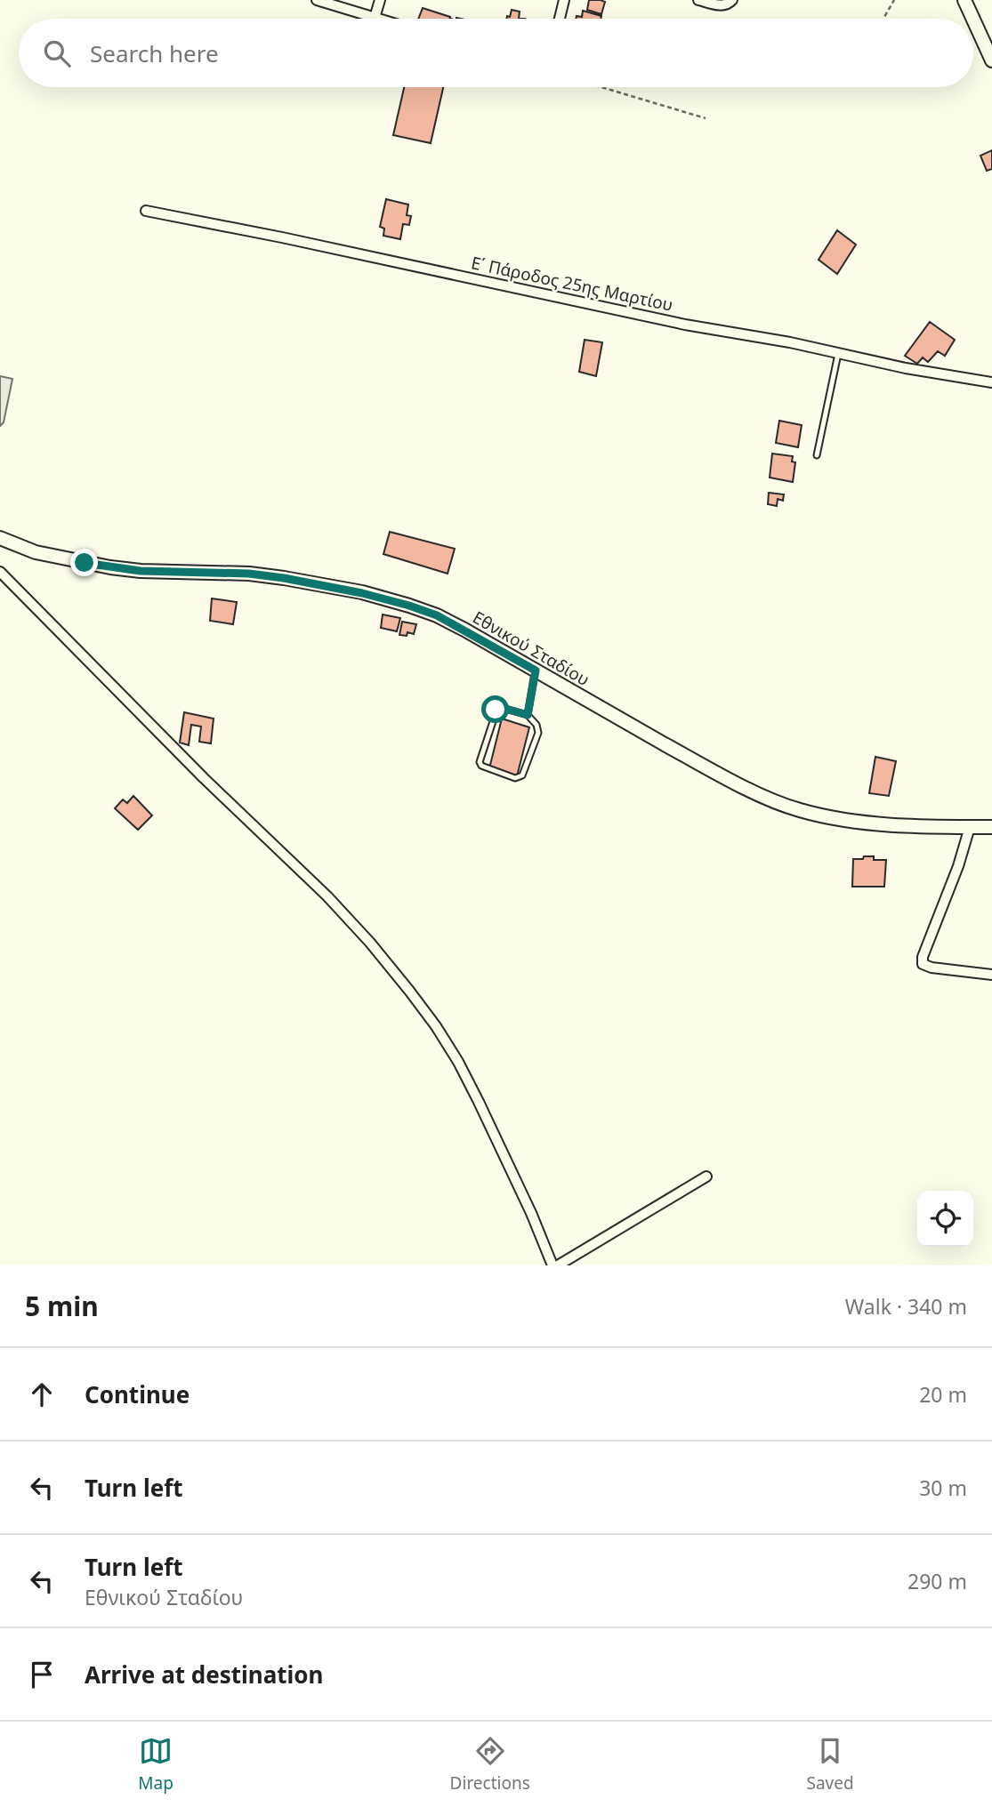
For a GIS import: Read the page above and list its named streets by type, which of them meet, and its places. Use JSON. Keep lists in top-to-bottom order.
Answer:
{
  "streets": {
    "street": ["Ε΄ Πάροδος 25ης Μαρτίου", "Εθνικού Σταδίου"]
  },
  "page": {
    "search": "Search here",
    "heading": ["5 min", "Walk · 340 m"],
    "list": [
      ["Continue", "20 m"],
      ["Turn left", "30 m"],
      ["Turn left", "Εθνικού Σταδίου", "290 m"],
      "Arrive at destination"
    ],
    "nav": ["Map", "Directions", "Saved"]
  }
}
